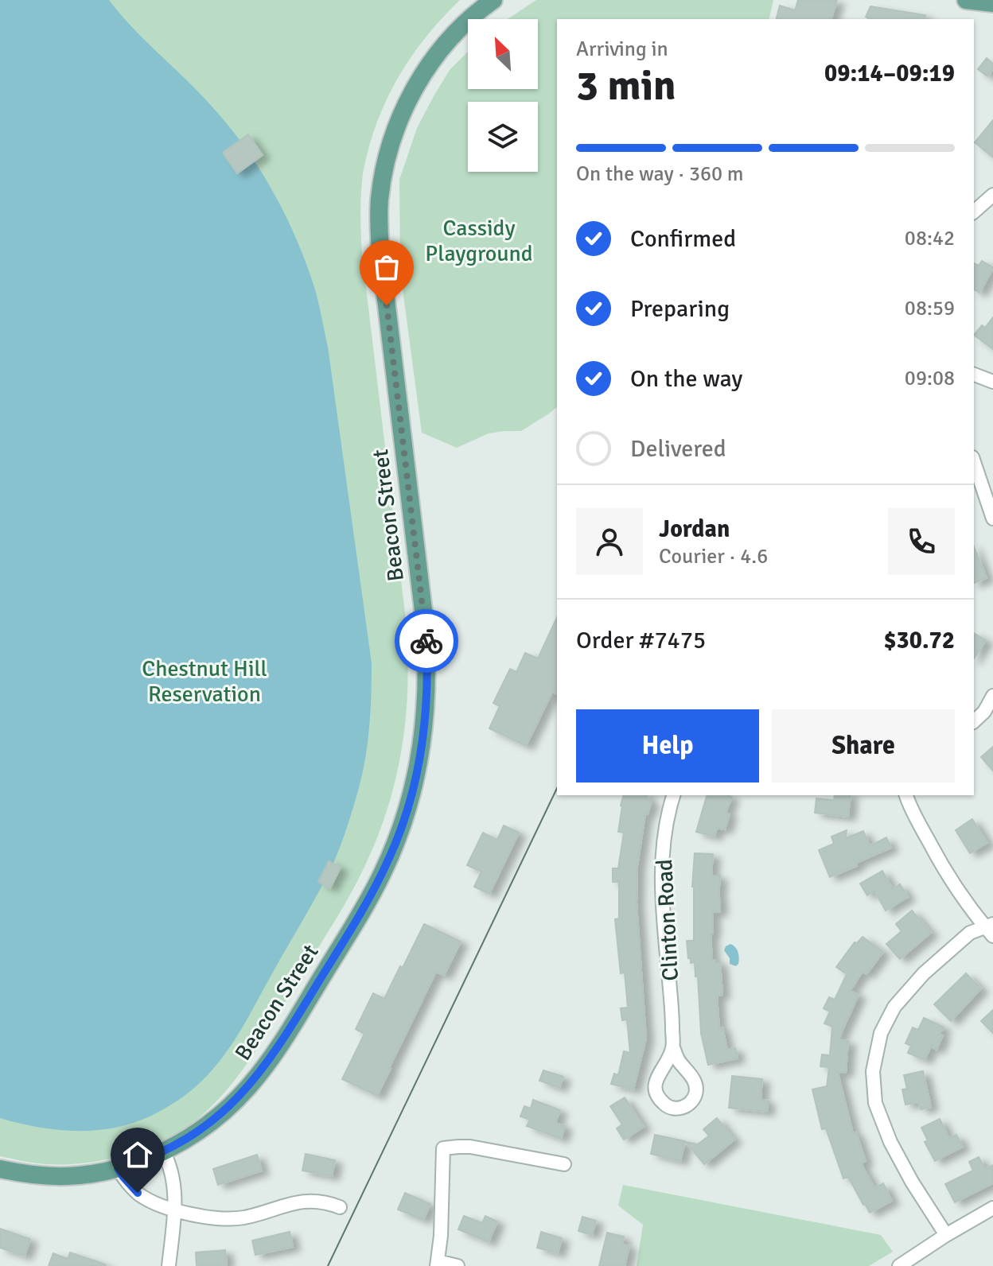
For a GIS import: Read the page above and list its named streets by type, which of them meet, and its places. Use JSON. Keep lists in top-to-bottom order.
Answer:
{
  "streets": {
    "main road": ["Beacon Street"],
    "street": ["Clinton Road"]
  },
  "parks": ["Cassidy Playground", "Chestnut Hill Reservation"],
  "north": "top left",
  "page": {
    "heading": ["3 min", "Arriving in", "09:14–09:19"],
    "panel": [
      "Jordan",
      "Courier · 4.6",
      "Order #7475",
      "$30.72"
    ],
    "bar": "On the way · 360 m",
    "list": [
      ["Confirmed", "08:42"],
      ["Preparing", "08:59"],
      ["On the way", "09:08"],
      "Delivered"
    ],
    "buttons": ["Help", "Share"]
  }
}
